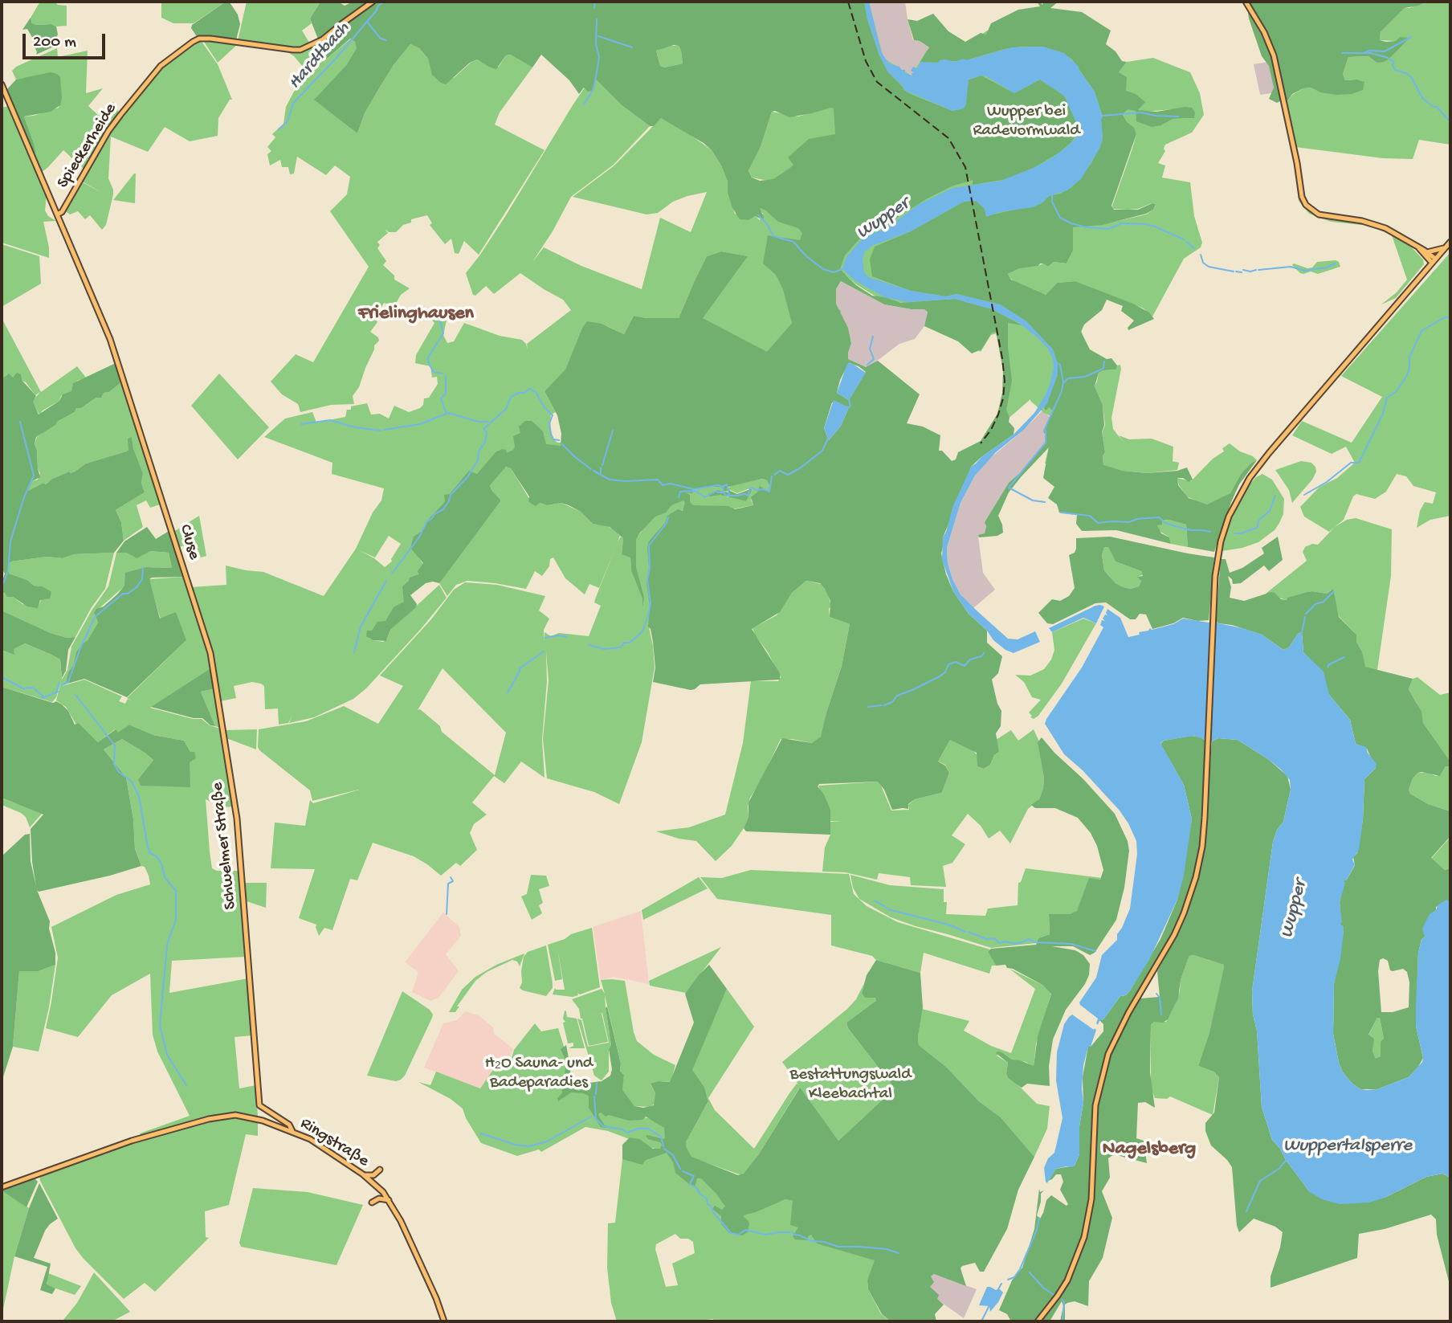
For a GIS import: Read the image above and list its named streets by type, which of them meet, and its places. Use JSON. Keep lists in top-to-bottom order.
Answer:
{
  "streets": {
    "main road": [
      "Spieckerheide",
      "Cluse",
      "Schwelmer Straße",
      "Ringstraße"
    ]
  },
  "crossings": [
    ["Spieckerheide", "Cluse"],
    ["Cluse", "Schwelmer Straße"],
    ["Schwelmer Straße", "Ringstraße"]
  ],
  "districts": ["Frielinghausen", "Nagelsberg"],
  "water": ["Hardtbach", "Wupper", "Wuppertalsperre"],
  "parks": ["Wupper bei Radevormwald", "H₂O Sauna- und Badeparadies", "Bestattungswald Kleebachtal"],
  "scale_bar": "200 m"
}
